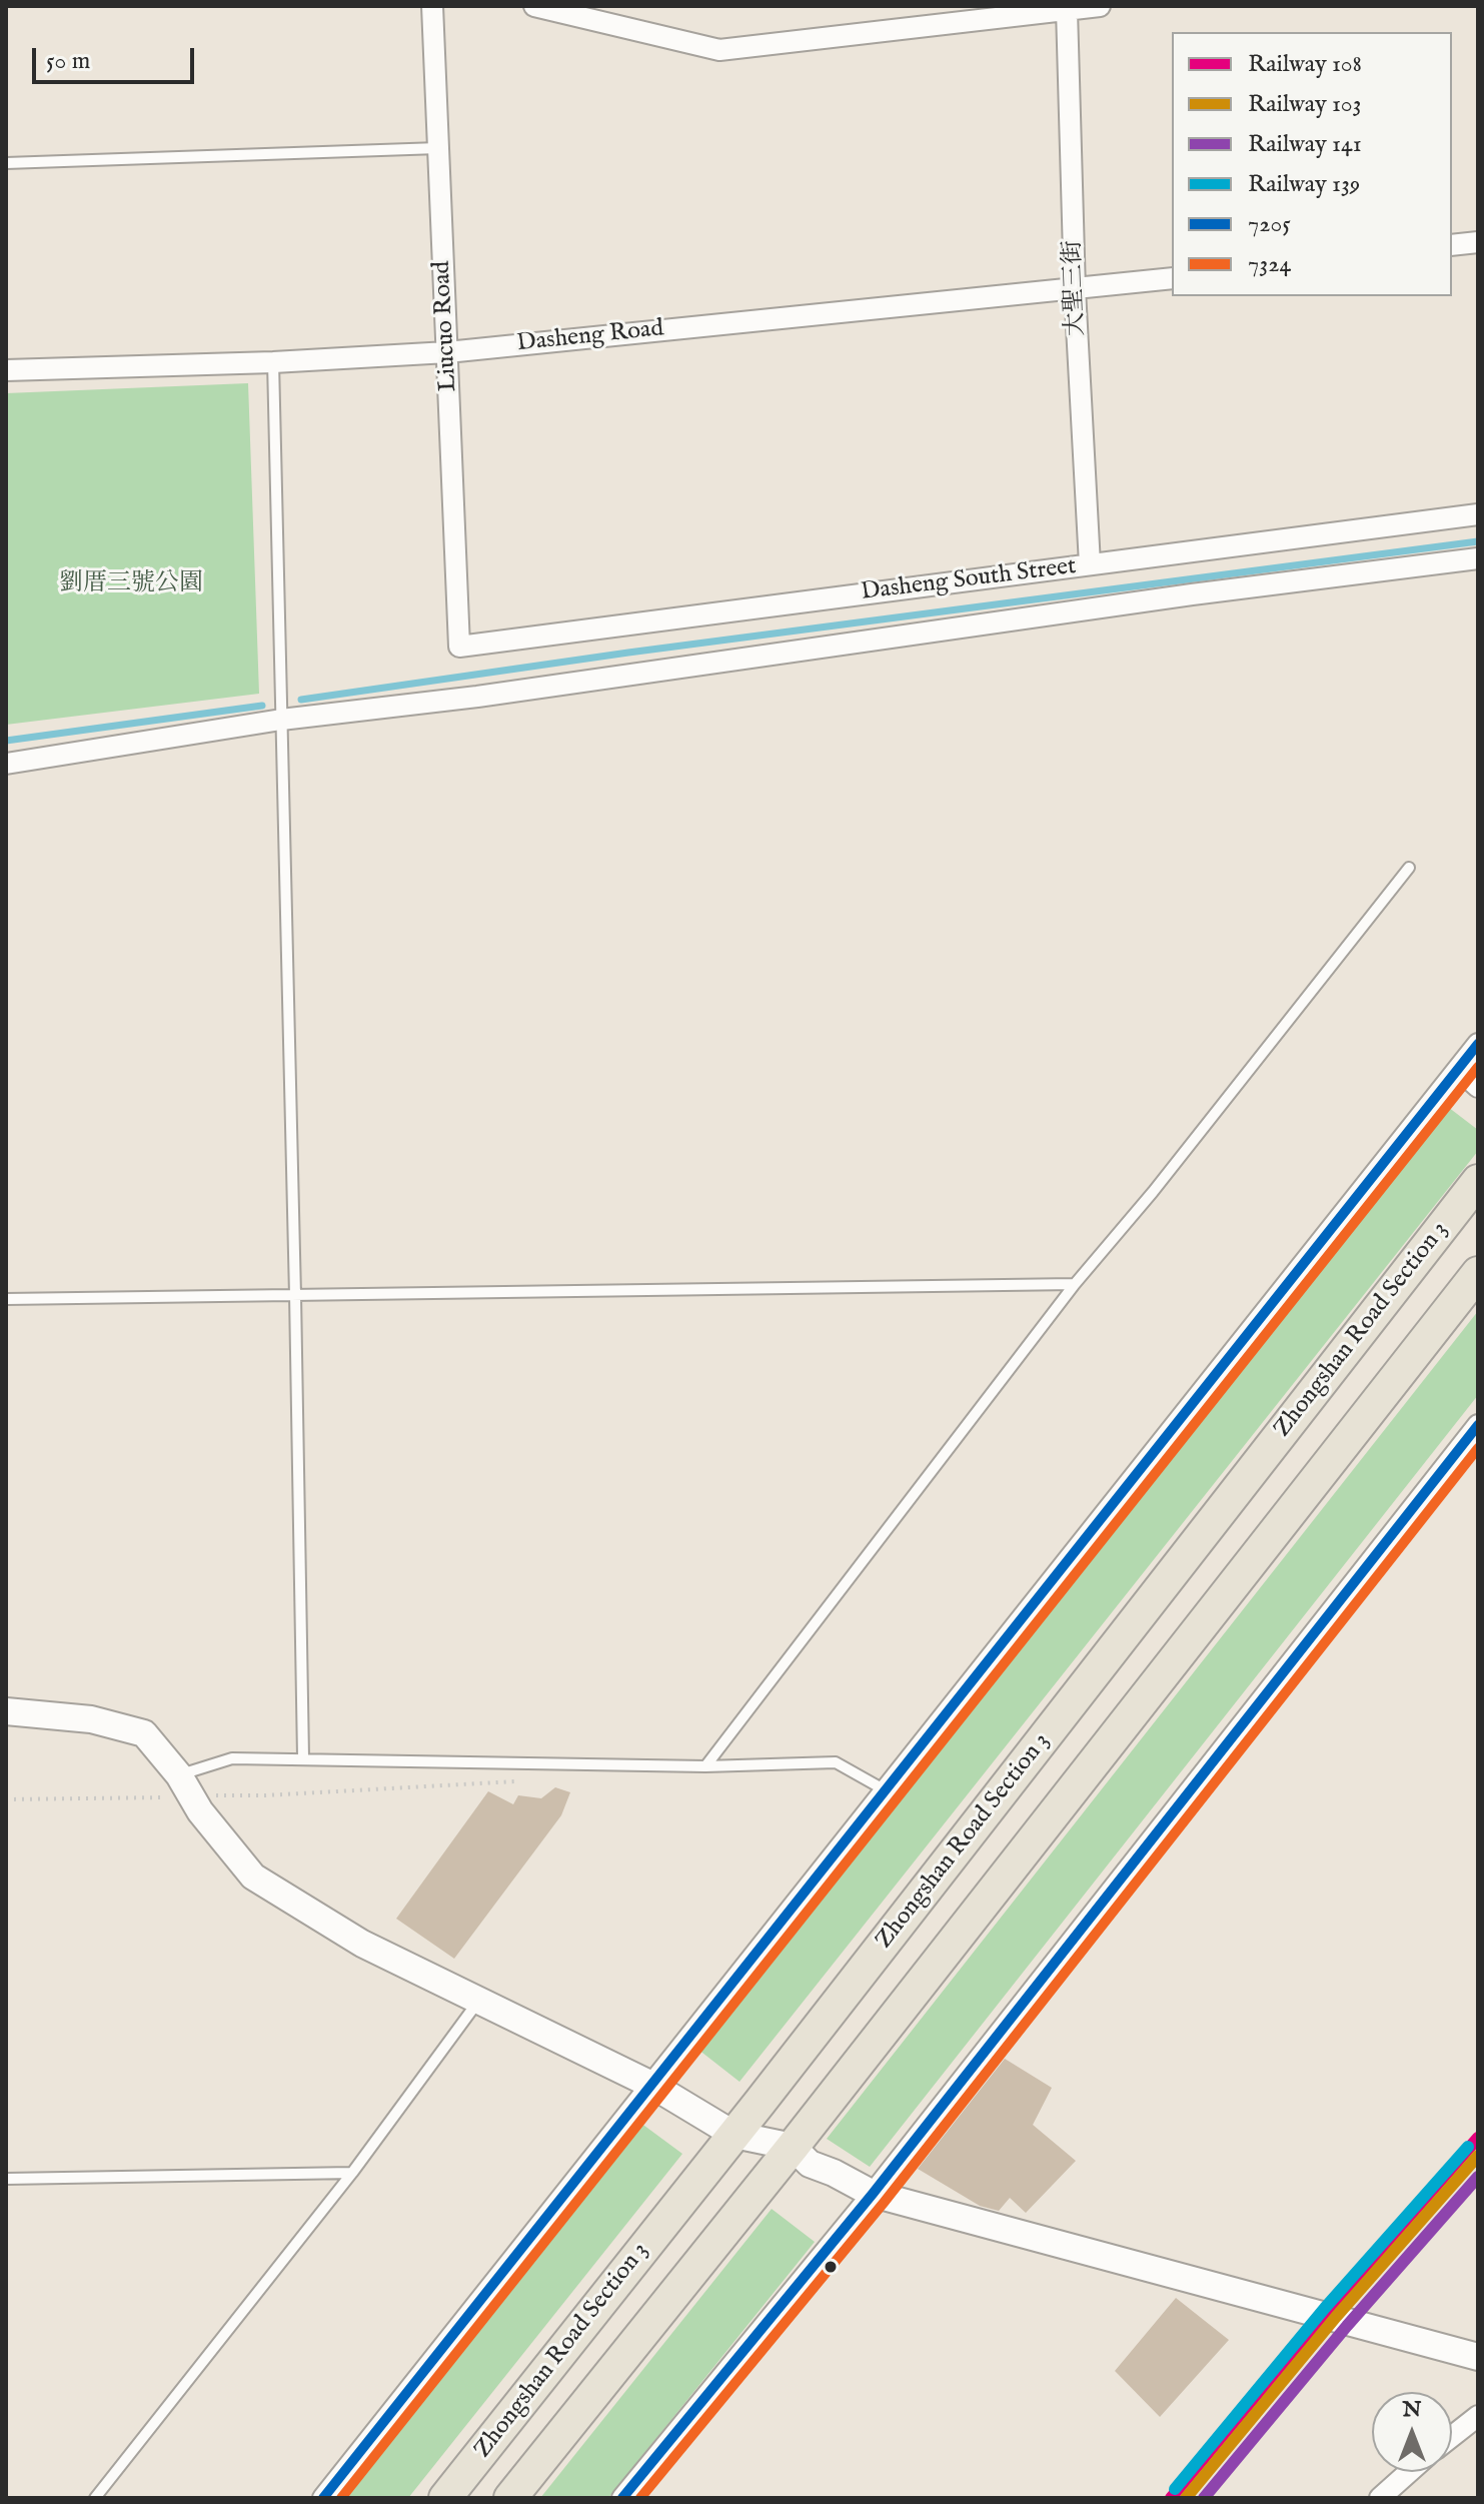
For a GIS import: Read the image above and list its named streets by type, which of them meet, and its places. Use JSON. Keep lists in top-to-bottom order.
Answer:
{
  "streets": {
    "main road": ["Zhongshan Road Section 3"],
    "street": [
      "大聖三街",
      "Liucuo Road",
      "Dasheng Road",
      "Dasheng South Street"
    ]
  },
  "crossings": [
    ["大聖三街", "Dasheng Road"],
    ["大聖三街", "Dasheng South Street"],
    ["Liucuo Road", "Dasheng Road"],
    ["Liucuo Road", "Dasheng South Street"]
  ],
  "parks": ["劉厝三號公園"],
  "lines": [
    "transit line 7205",
    "transit line 7324",
    "rail line 108",
    "rail line 139",
    "rail line 103",
    "rail line 141"
  ],
  "legend": [
    "Railway 108",
    "Railway 103",
    "Railway 141",
    "Railway 139",
    "7205",
    "7324"
  ],
  "scale_bar": "50 m",
  "north": "top"
}
